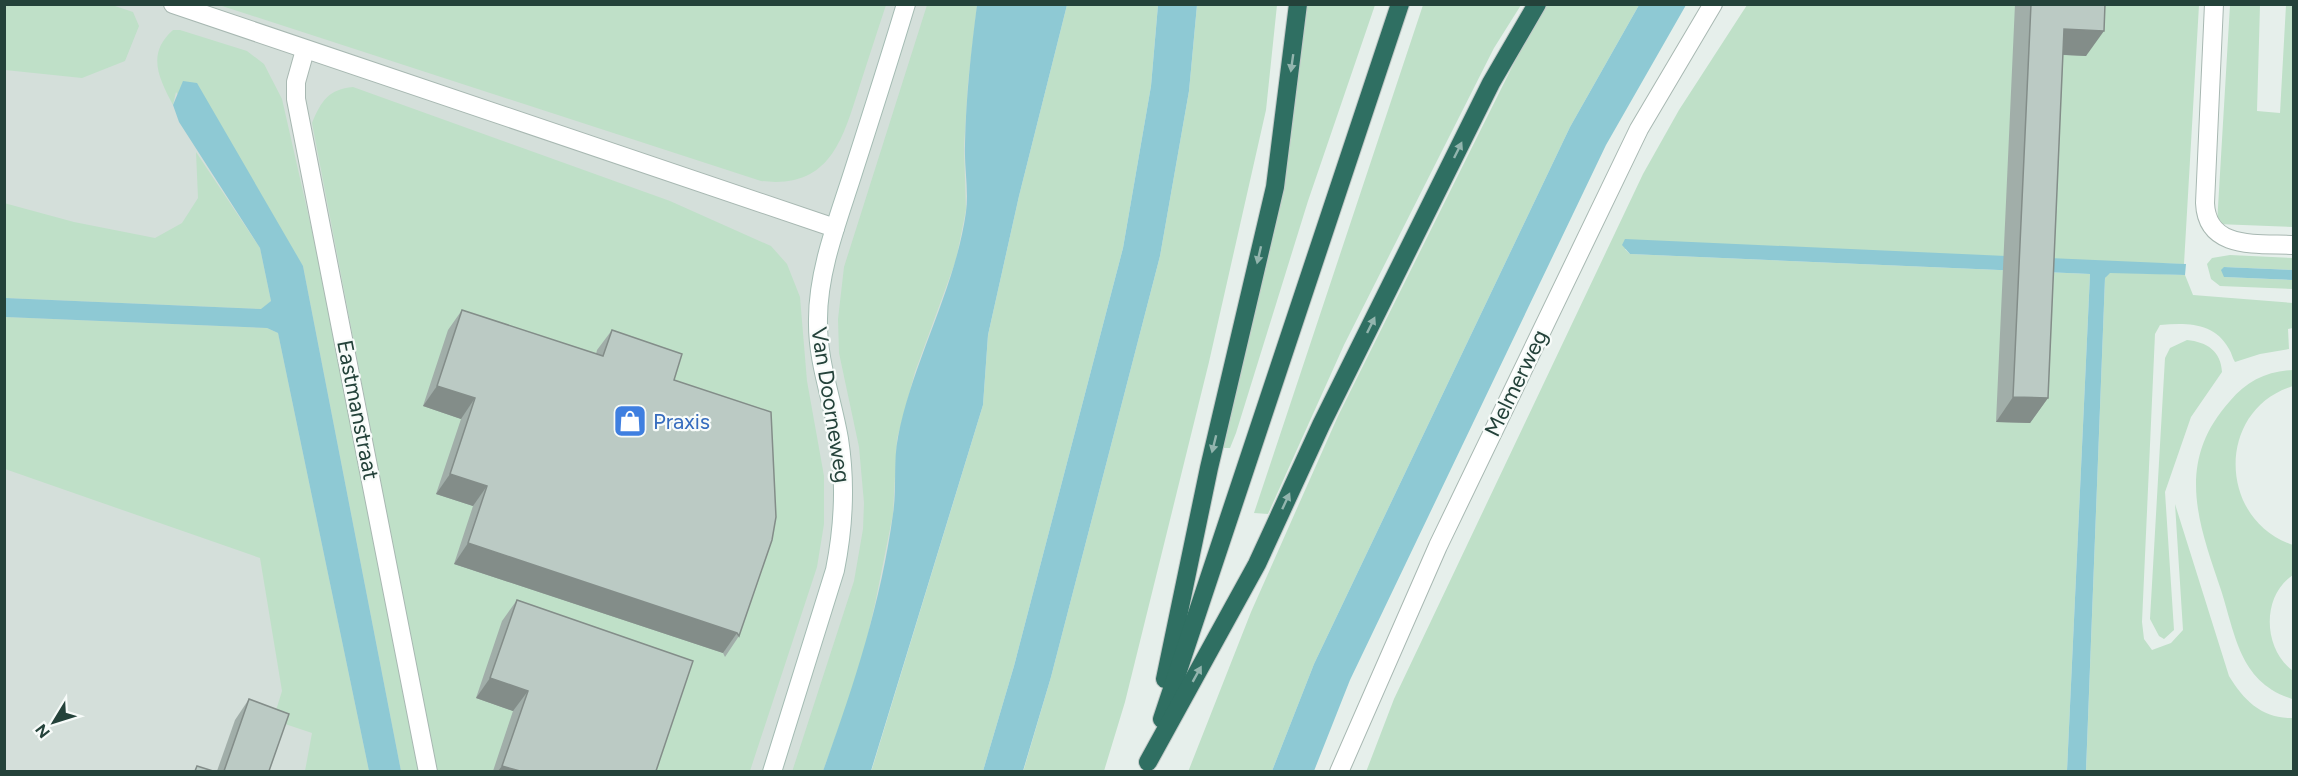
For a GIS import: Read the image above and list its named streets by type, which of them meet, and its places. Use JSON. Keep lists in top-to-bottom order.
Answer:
{
  "streets": {
    "street": ["Melmerweg", "Van Doorneweg", "Eastmanstraat"]
  },
  "places": {
    "shop": ["Praxis"]
  },
  "north": "bottom left"
}
